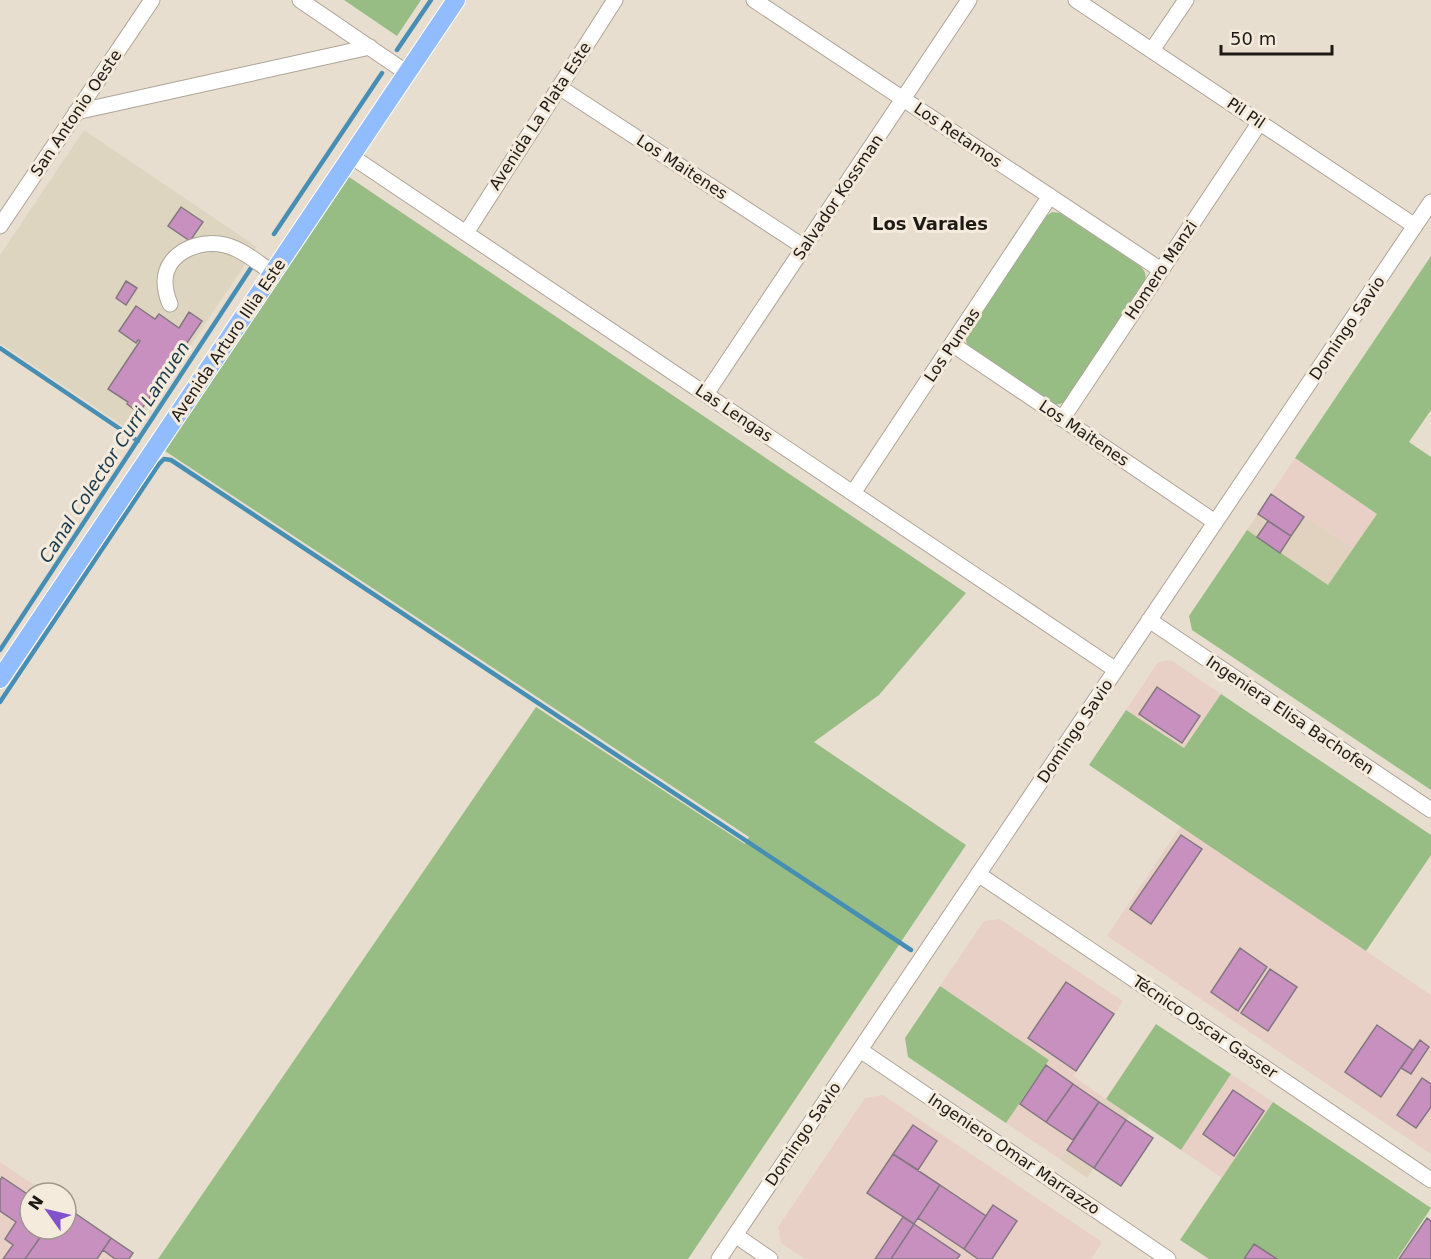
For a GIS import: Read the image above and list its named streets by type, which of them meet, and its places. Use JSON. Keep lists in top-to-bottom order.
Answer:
{
  "streets": {
    "main road": ["Avenida Arturo Illia Este"],
    "street": [
      "San Antonio Oeste",
      "Pil Pil",
      "Avenida La Plata Este",
      "Los Retamos",
      "Los Maitenes",
      "Salvador Kossman",
      "Homero Manzi",
      "Domingo Savio",
      "Los Pumas",
      "Las Lengas",
      "Ingeniera Elisa Bachofen",
      "Técnico Oscar Gasser",
      "Ingeniero Omar Marrazzo"
    ]
  },
  "crossings": [
    ["Pil Pil", "Homero Manzi"],
    ["Pil Pil", "Domingo Savio"],
    ["Avenida La Plata Este", "Los Maitenes"],
    ["Avenida La Plata Este", "Las Lengas"],
    ["Los Retamos", "Salvador Kossman"],
    ["Los Retamos", "Homero Manzi"],
    ["Los Retamos", "Los Pumas"],
    ["Los Maitenes", "Salvador Kossman"],
    ["Los Maitenes", "Homero Manzi"],
    ["Los Maitenes", "Domingo Savio"],
    ["Los Maitenes", "Los Pumas"],
    ["Salvador Kossman", "Las Lengas"],
    ["Domingo Savio", "Las Lengas"],
    ["Domingo Savio", "Ingeniera Elisa Bachofen"],
    ["Domingo Savio", "Técnico Oscar Gasser"],
    ["Domingo Savio", "Ingeniero Omar Marrazzo"],
    ["Avenida Arturo Illia Este", "Las Lengas"],
    ["Los Pumas", "Las Lengas"]
  ],
  "districts": ["Los Varales"],
  "water": ["Canal Colector Curri Lamuen"],
  "scale_bar": "50 m",
  "north": "top left"
}
